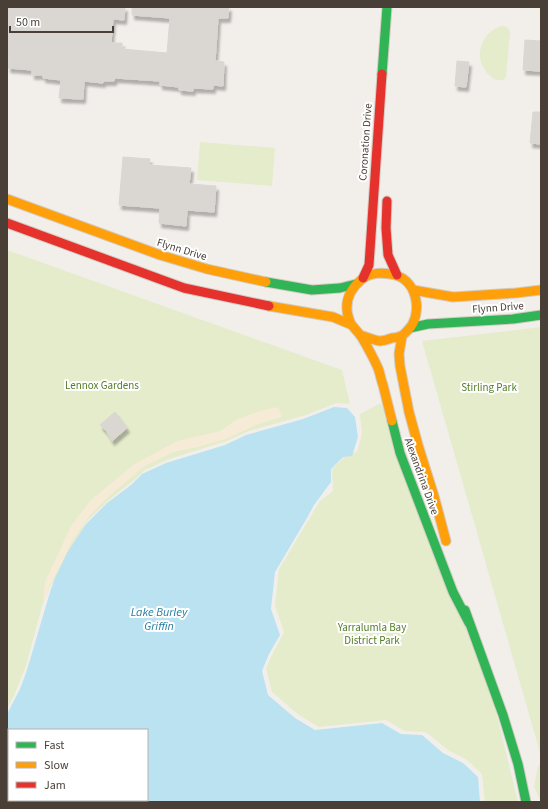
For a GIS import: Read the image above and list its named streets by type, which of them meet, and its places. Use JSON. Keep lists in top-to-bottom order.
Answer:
{
  "streets": {
    "main road": ["Coronation Drive", "Flynn Drive", "Alexandrina Drive"]
  },
  "crossings": [
    ["Coronation Drive", "Flynn Drive"],
    ["Coronation Drive", "Alexandrina Drive"],
    ["Flynn Drive", "Alexandrina Drive"]
  ],
  "water": ["Lake Burley Griffin"],
  "parks": ["Lennox Gardens", "Stirling Park", "Yarralumla Bay District Park"],
  "legend": ["Fast", "Slow", "Jam"],
  "scale_bar": "50 m"
}
